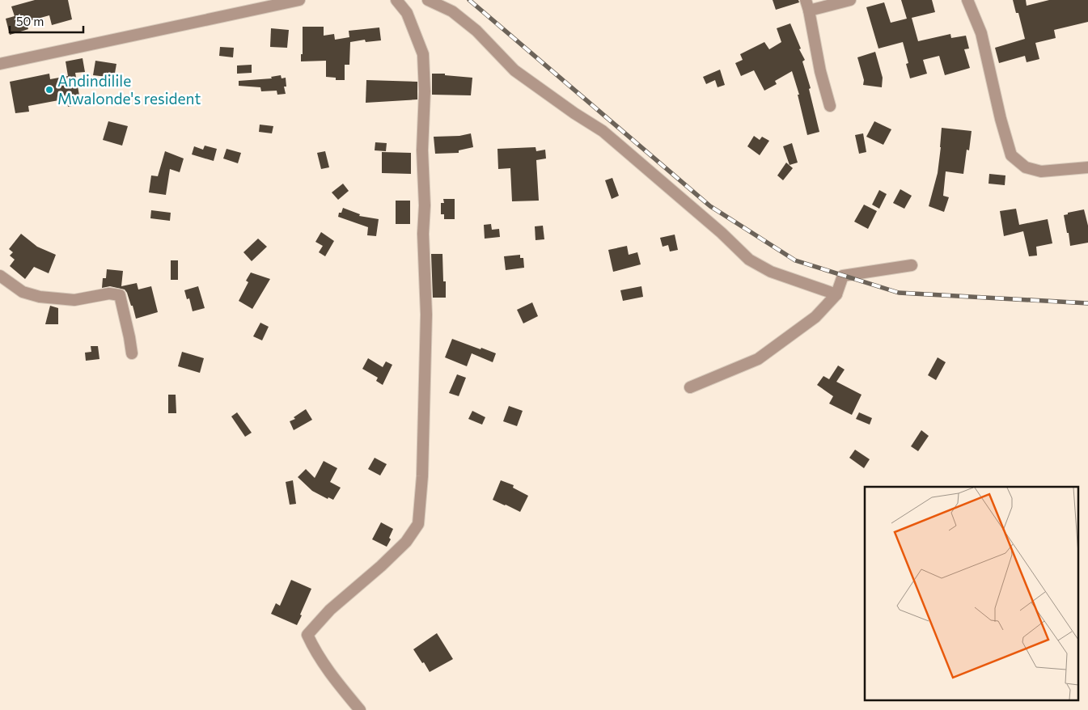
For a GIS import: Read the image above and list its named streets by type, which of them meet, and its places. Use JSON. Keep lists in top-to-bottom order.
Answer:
{
  "places": ["Andindilile Mwalonde's resident"],
  "scale_bar": "50 m"
}
